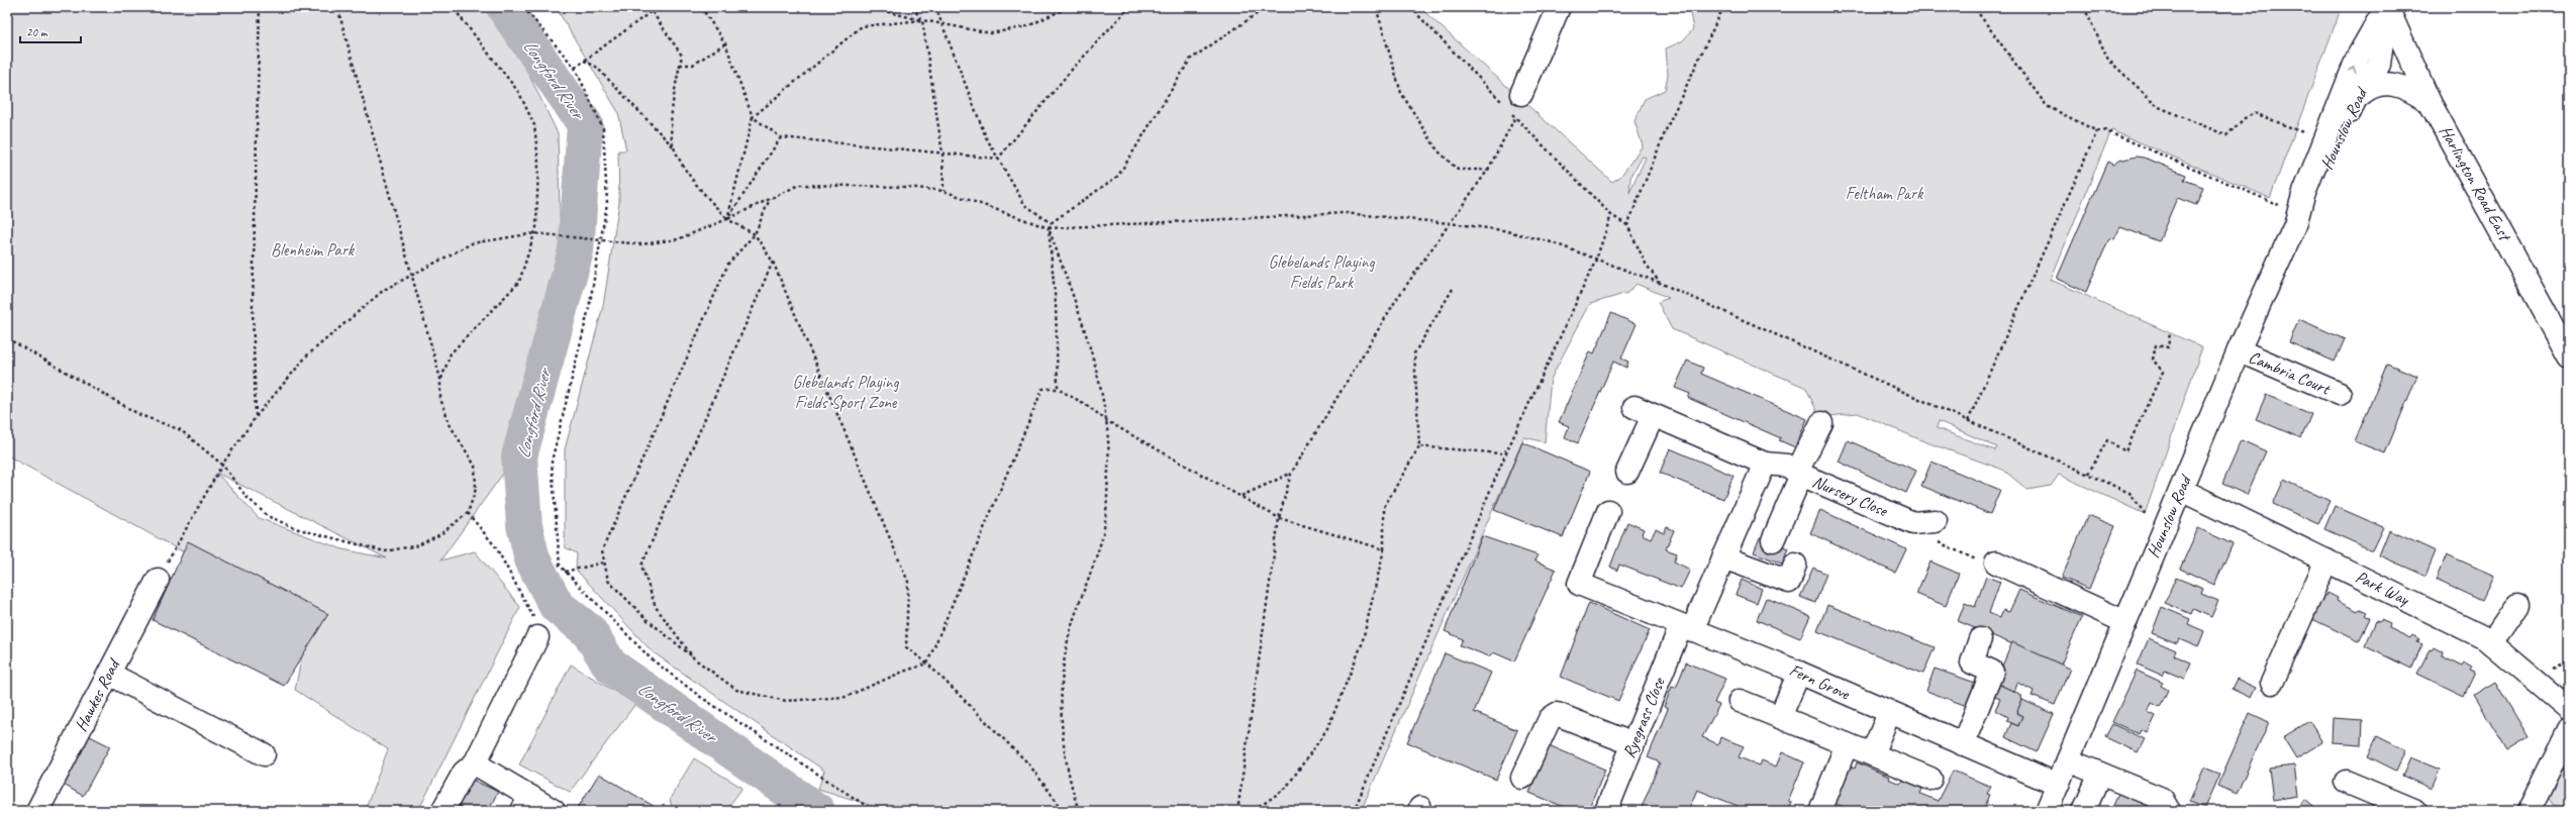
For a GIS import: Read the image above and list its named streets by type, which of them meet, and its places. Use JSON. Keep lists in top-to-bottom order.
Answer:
{
  "streets": {
    "street": [
      "Hounslow Road",
      "Harlington Road East",
      "Cambria Court",
      "Nursery Close",
      "Park Way",
      "Fern Grove",
      "Hawkes Road",
      "Ryegrass Close"
    ]
  },
  "crossings": [
    ["Hounslow Road", "Harlington Road East"],
    ["Hounslow Road", "Cambria Court"],
    ["Hounslow Road", "Park Way"],
    ["Hounslow Road", "Fern Grove"],
    ["Fern Grove", "Ryegrass Close"]
  ],
  "water": ["Longford River"],
  "parks": [
    "Feltham Park",
    "Blenheim Park",
    "Glebelands Playing Fields Park",
    "Glebelands Playing Fields Sport Zone"
  ],
  "scale_bar": "20 m"
}
